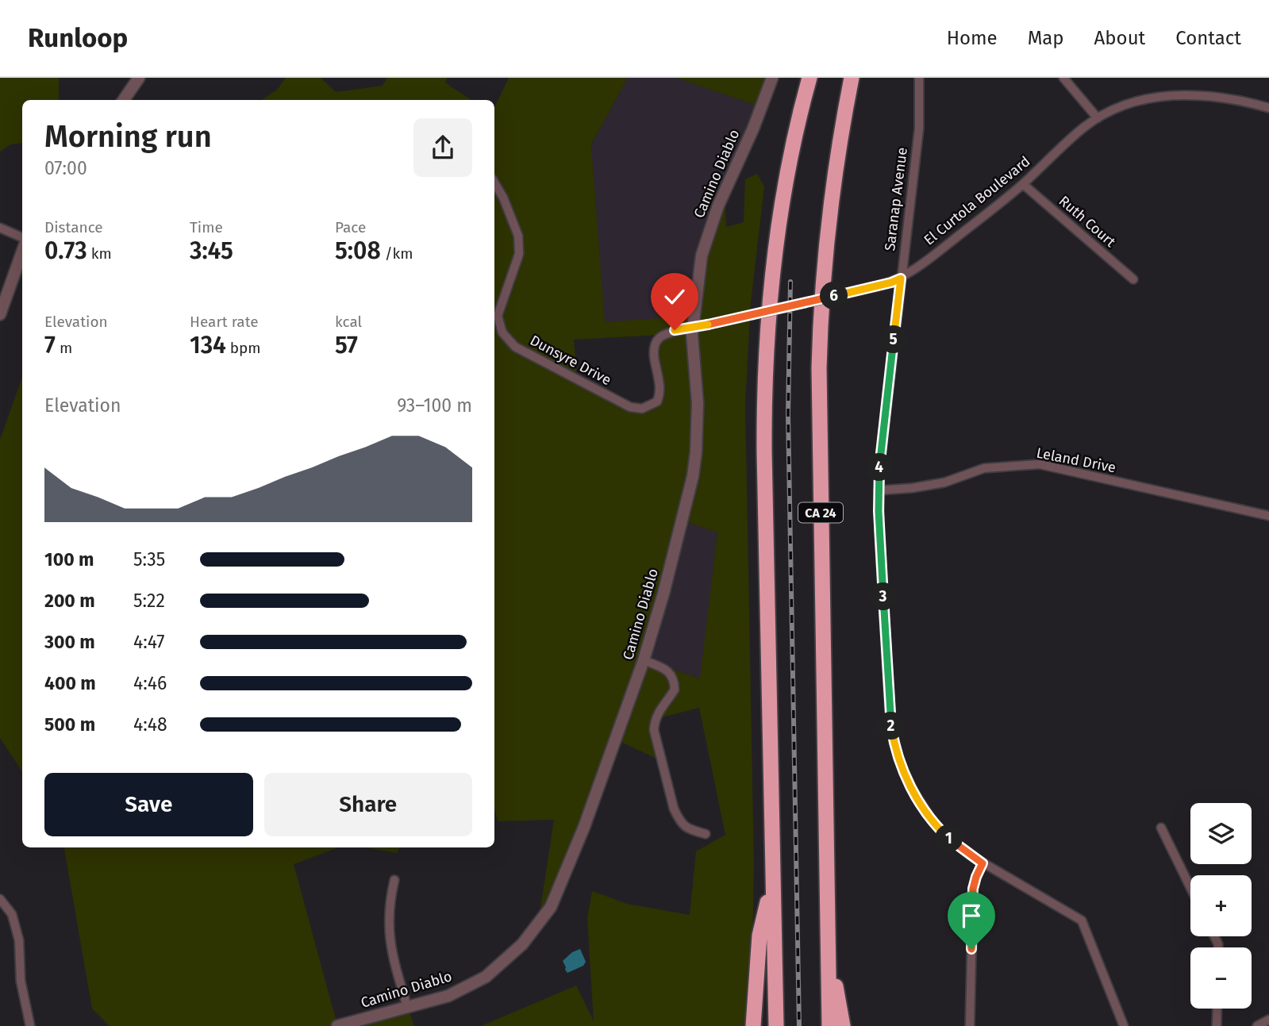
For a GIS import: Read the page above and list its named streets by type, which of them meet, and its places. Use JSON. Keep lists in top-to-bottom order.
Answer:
{
  "streets": {
    "highway": ["CA 24"],
    "street": [
      "Camino Diablo",
      "Saranap Avenue",
      "El Curtola Boulevard",
      "Ruth Court",
      "Dunsyre Drive",
      "Leland Drive"
    ]
  },
  "crossings": [
    ["Camino Diablo", "El Curtola Boulevard"],
    ["Camino Diablo", "Dunsyre Drive"],
    ["Saranap Avenue", "El Curtola Boulevard"],
    ["Saranap Avenue", "Leland Drive"],
    ["El Curtola Boulevard", "Ruth Court"],
    ["El Curtola Boulevard", "Dunsyre Drive"]
  ],
  "page": {
    "header": "Runloop",
    "nav": [
      "Home",
      "Map",
      "About",
      "Contact"
    ],
    "heading": ["Morning run", "07:00"],
    "stats": [
      ["Distance", "0.73 km"],
      ["Time", "3:45"],
      ["Pace", "5:08 /km"],
      ["Elevation", "7 m"],
      ["Heart rate", "134 bpm"],
      ["kcal", "57"]
    ],
    "pins": [
      "6",
      "5",
      "4",
      "3",
      "2",
      "1"
    ],
    "chart": ["Elevation", "93–100 m"],
    "list": [
      {
        "name": "100 m",
        "note": "5:35"
      },
      {
        "name": "200 m",
        "note": "5:22"
      },
      {
        "name": "300 m",
        "note": "4:47"
      },
      {
        "name": "400 m",
        "note": "4:46"
      },
      {
        "name": "500 m",
        "note": "4:48"
      }
    ],
    "buttons": ["Save", "Share"],
    "map_buttons": ["+", "−"]
  }
}
